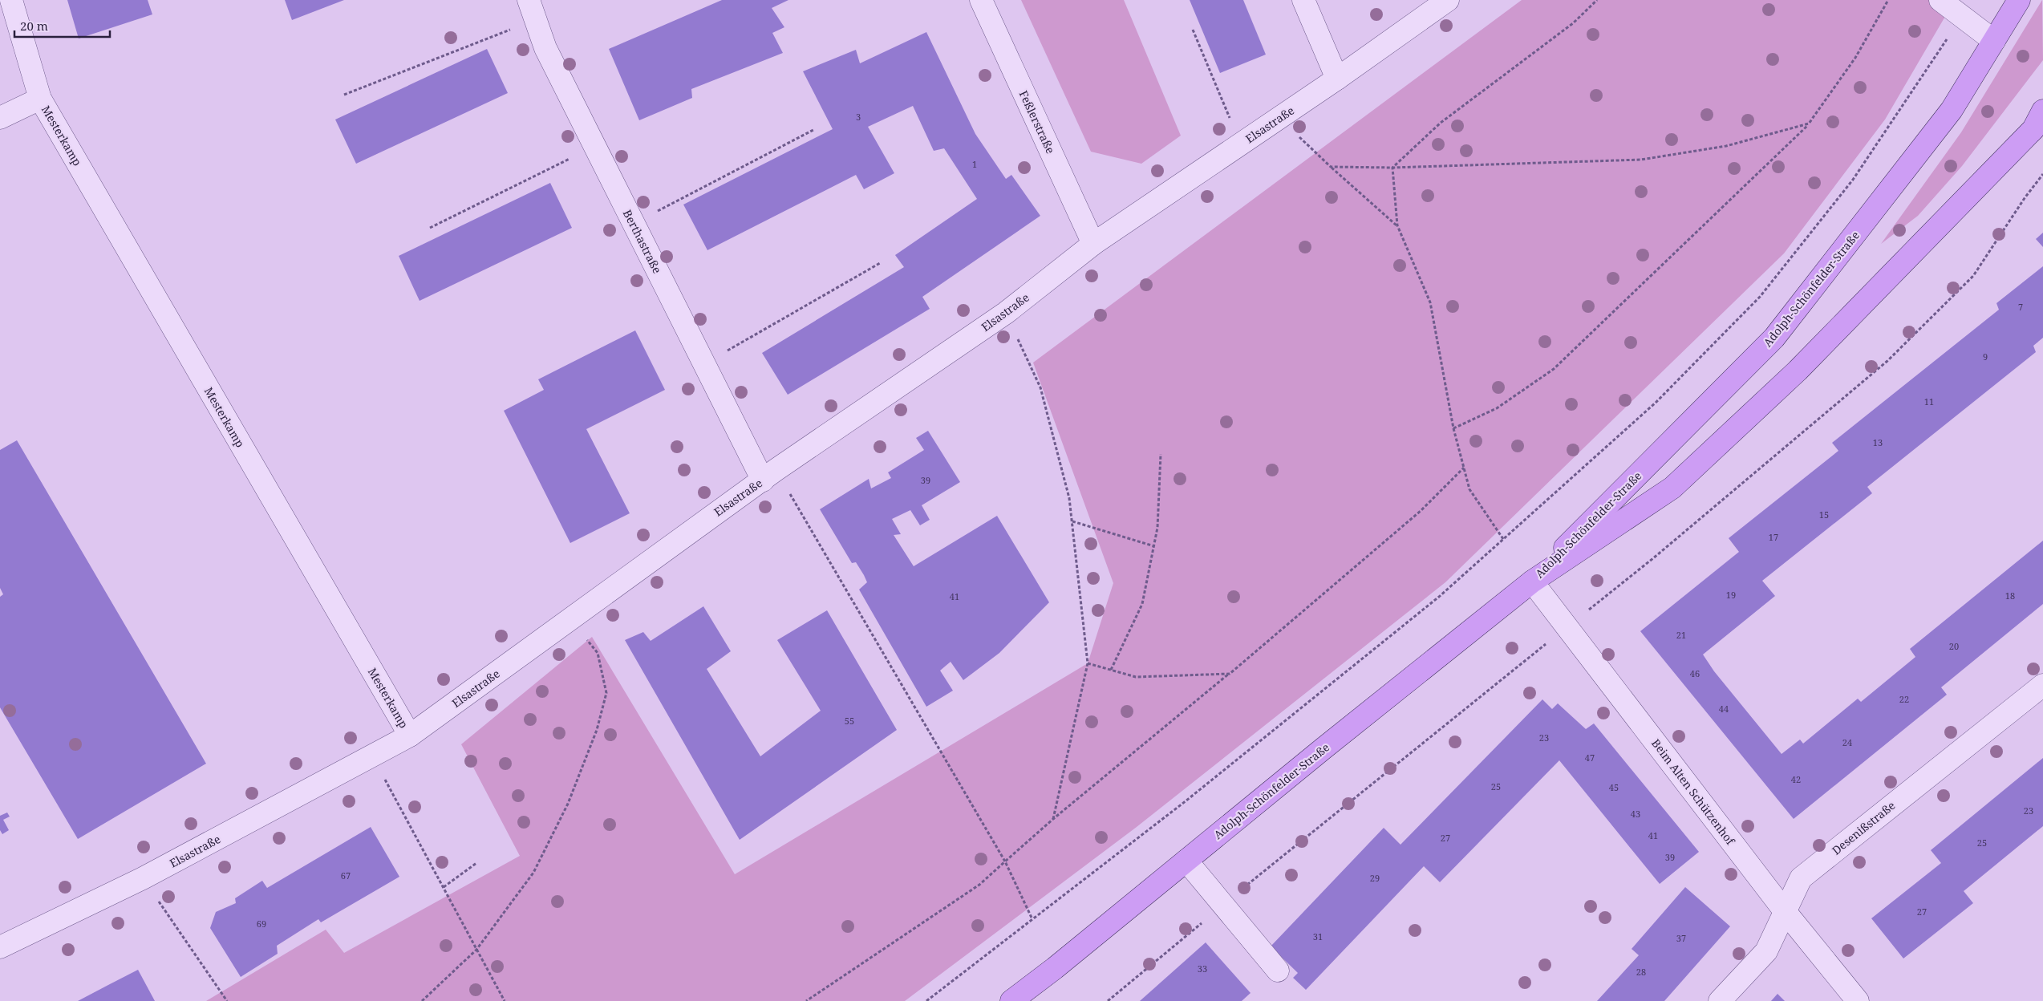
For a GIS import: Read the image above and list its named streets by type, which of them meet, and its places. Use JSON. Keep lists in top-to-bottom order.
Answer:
{
  "streets": {
    "main road": ["Adolph-Schönfelder-Straße"],
    "street": [
      "Feßlerstraße",
      "Elsastraße",
      "Mesterkamp",
      "Berthastraße",
      "Beim Alten Schützenhof",
      "Desenißstraße"
    ]
  },
  "crossings": [
    ["Feßlerstraße", "Elsastraße"],
    ["Elsastraße", "Mesterkamp"],
    ["Elsastraße", "Berthastraße"],
    ["Adolph-Schönfelder-Straße", "Beim Alten Schützenhof"],
    ["Beim Alten Schützenhof", "Desenißstraße"]
  ],
  "house_numbers": [
    "3",
    "1",
    "7",
    "9",
    "11",
    "13",
    "39",
    "15",
    "17",
    "19",
    "18",
    "41",
    "21",
    "20",
    "46",
    "22",
    "44",
    "55",
    "23",
    "24",
    "47",
    "42",
    "25",
    "45",
    "23",
    "43",
    "41",
    "27",
    "25",
    "39",
    "67",
    "29",
    "27",
    "69",
    "31",
    "37",
    "33",
    "28"
  ],
  "scale_bar": "20 m"
}
